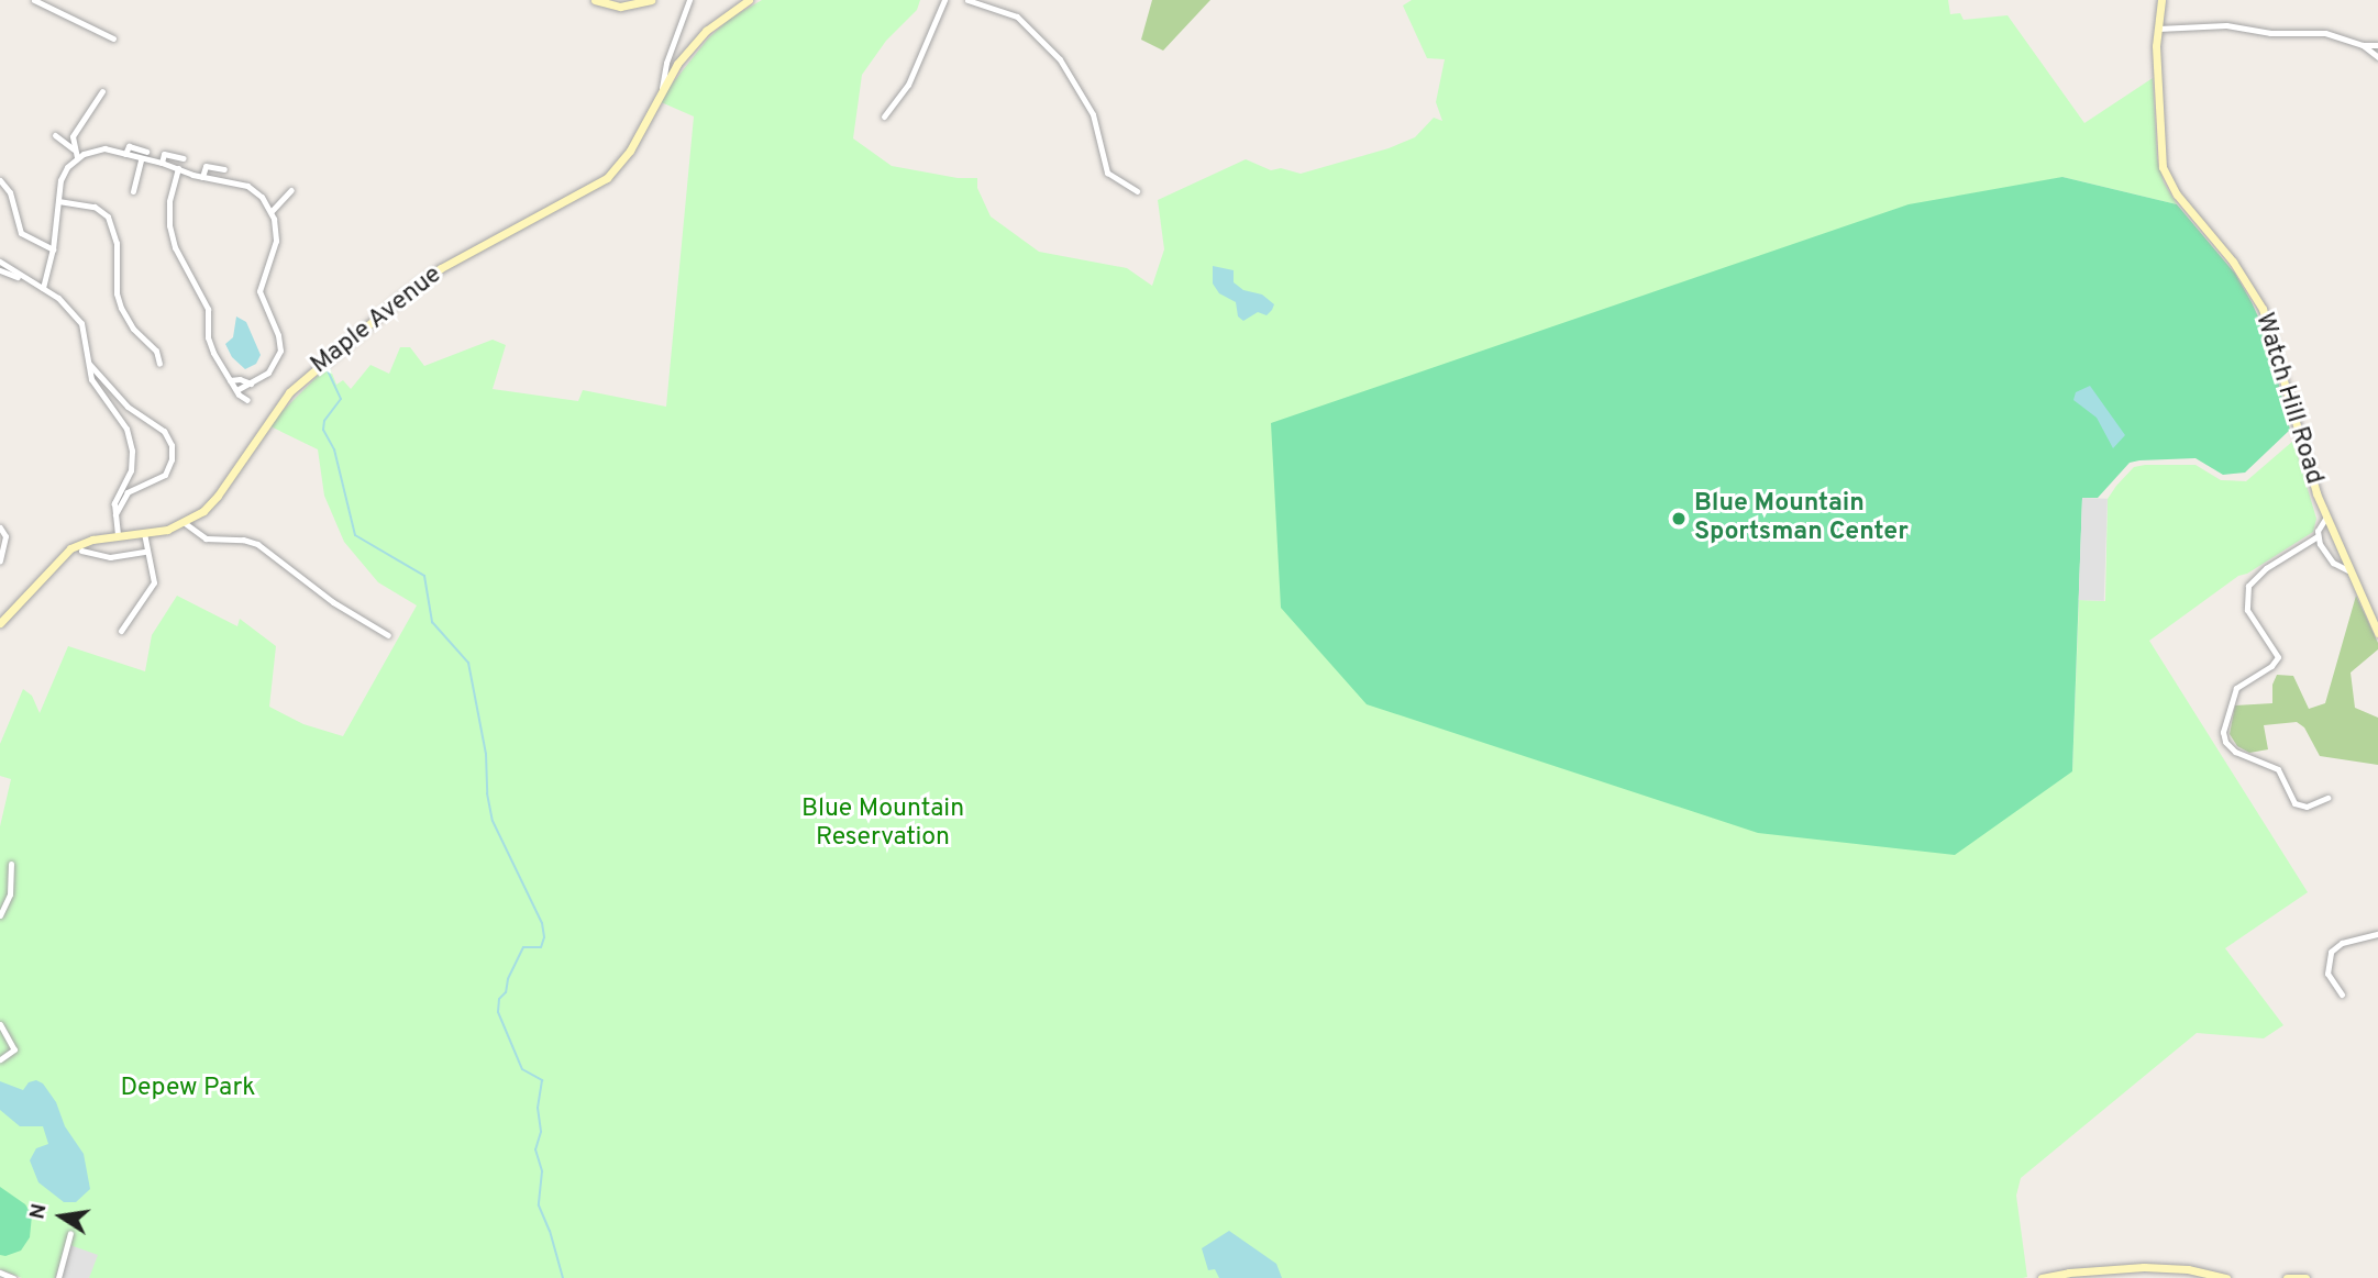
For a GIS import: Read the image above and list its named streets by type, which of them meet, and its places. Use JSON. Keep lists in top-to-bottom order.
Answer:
{
  "streets": {
    "street": ["Maple Avenue", "Watch Hill Road"]
  },
  "parks": ["Blue Mountain Reservation", "Depew Park"],
  "places": ["Blue Mountain Sportsman Center"],
  "north": "left"
}
